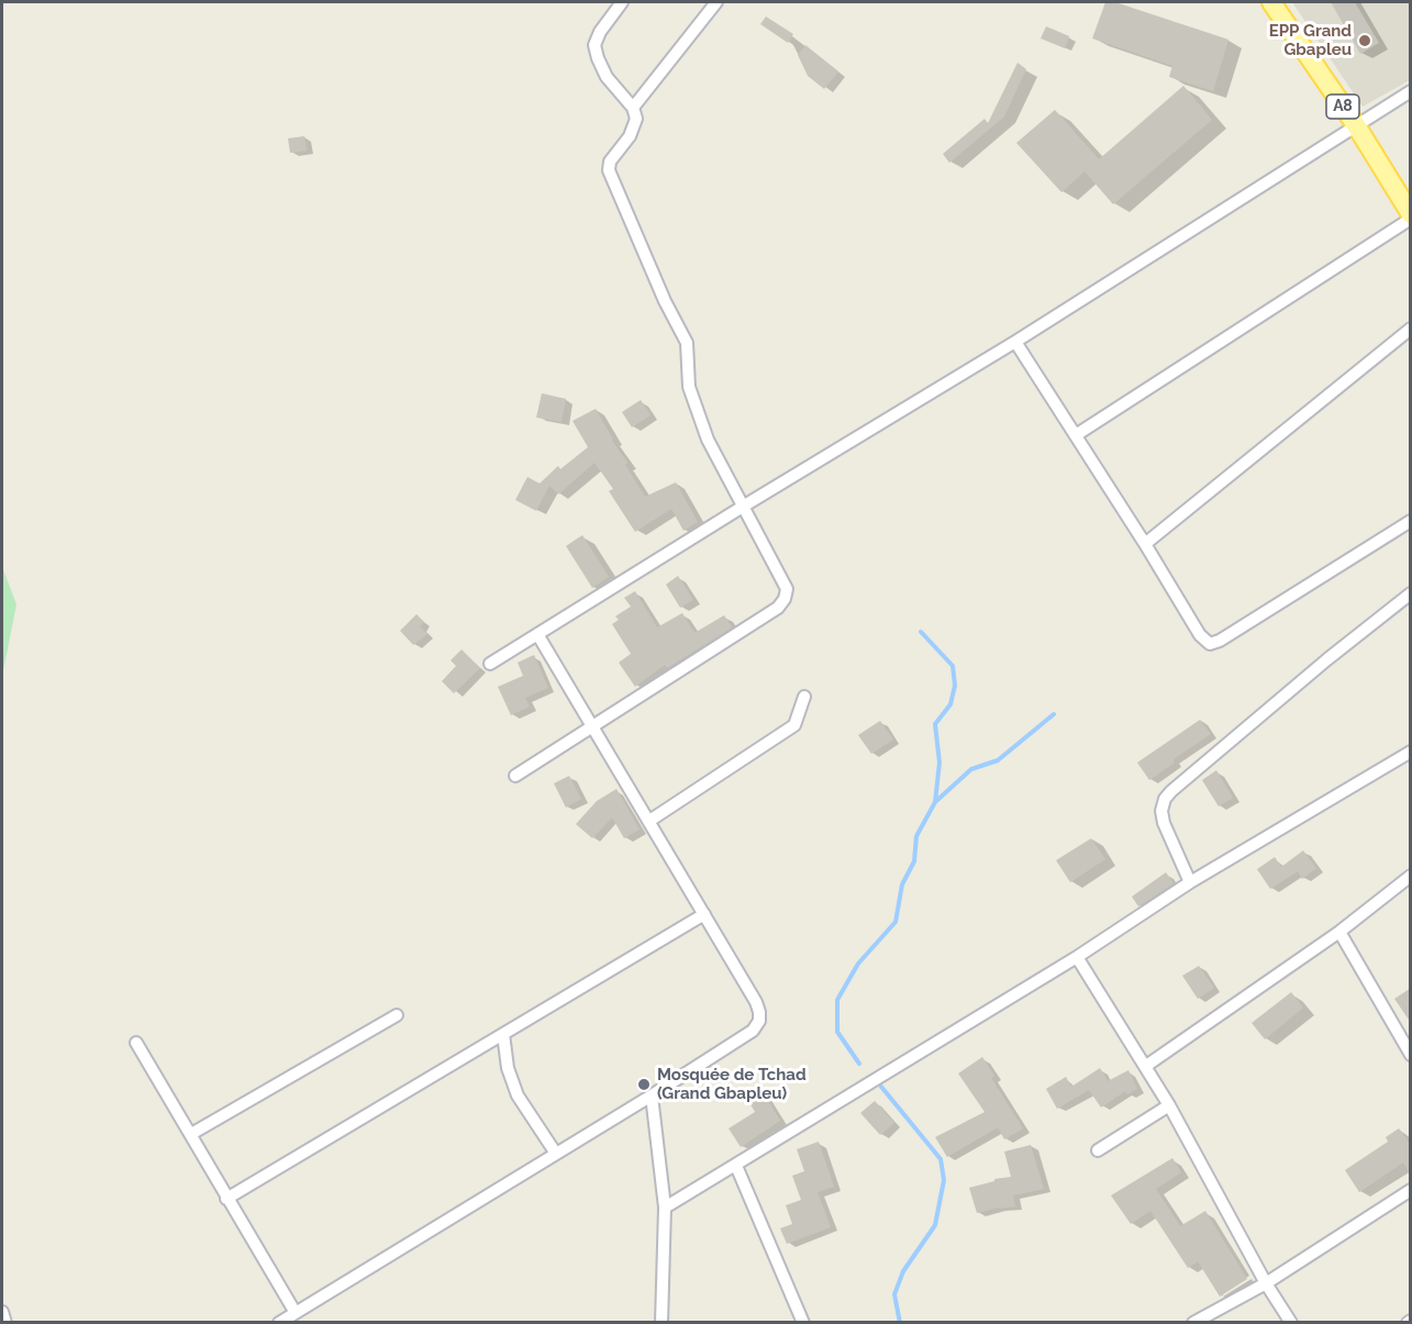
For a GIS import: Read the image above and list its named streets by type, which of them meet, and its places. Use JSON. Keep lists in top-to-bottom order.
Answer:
{
  "streets": {
    "main road": ["A8"]
  },
  "places": ["EPP Grand Gbapleu", "Mosquée de Tchad (Grand Gbapleu)"]
}
